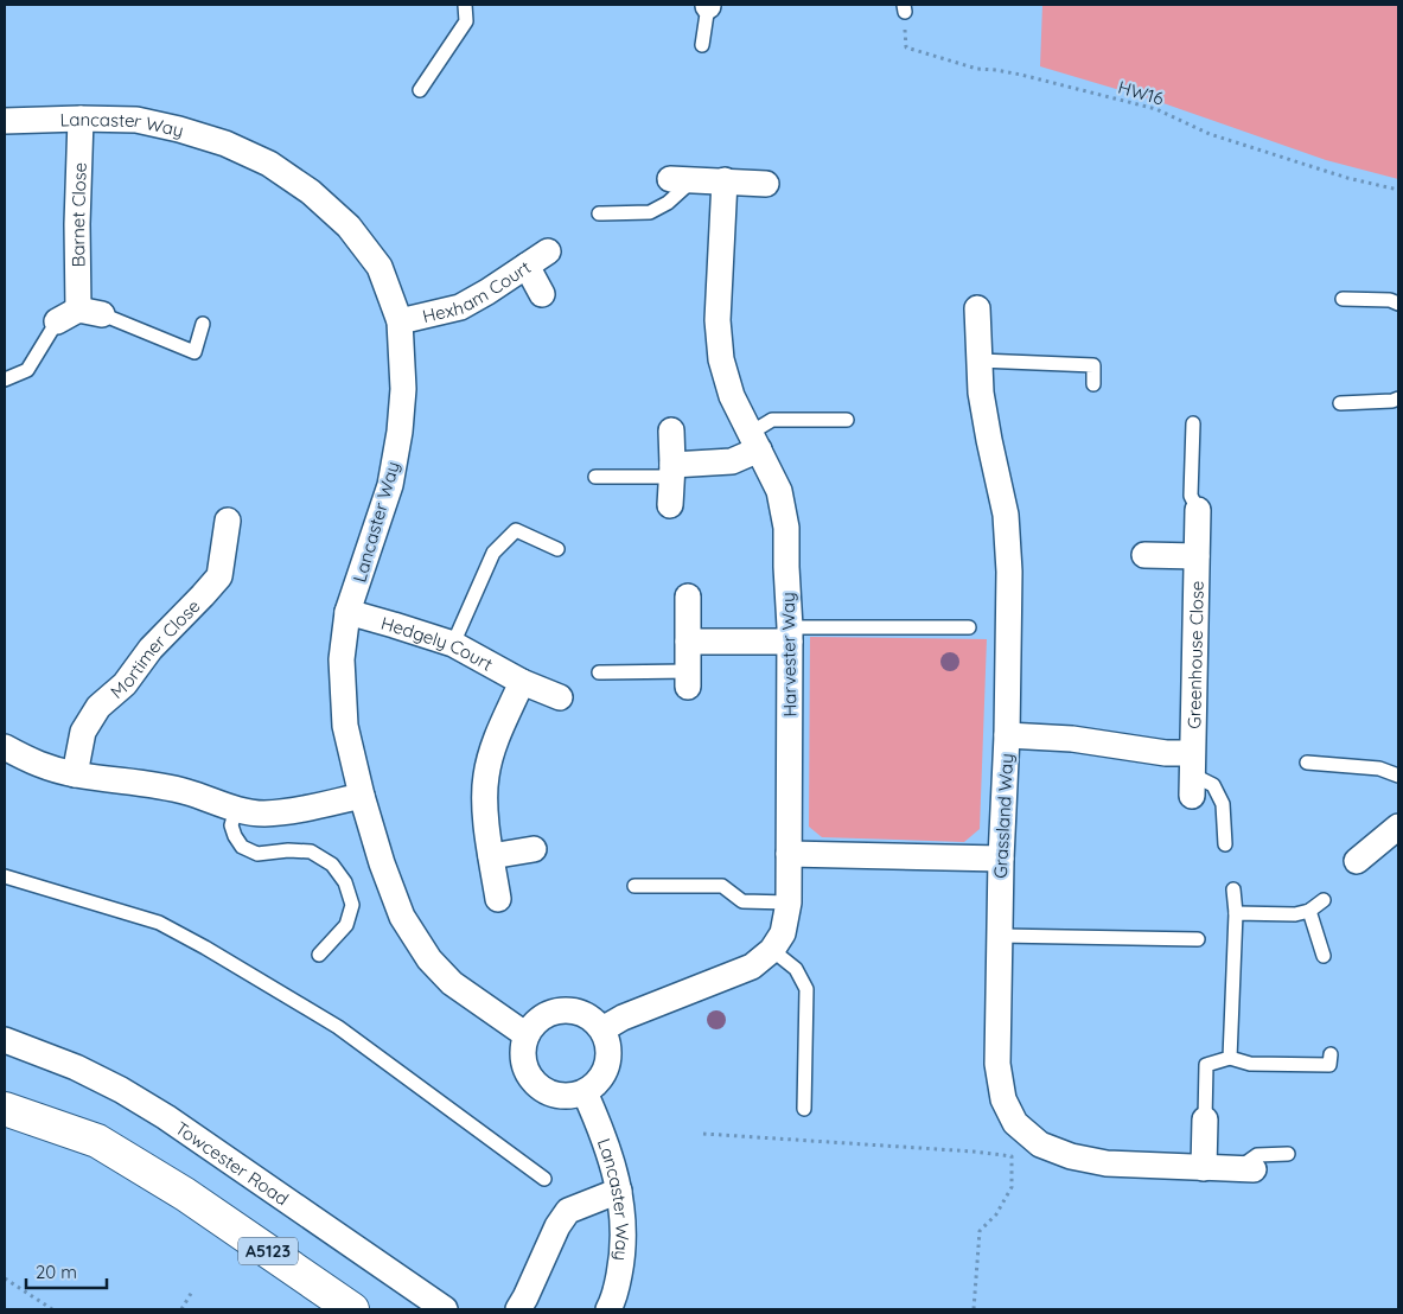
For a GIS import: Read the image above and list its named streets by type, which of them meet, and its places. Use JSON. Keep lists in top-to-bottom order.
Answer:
{
  "streets": {
    "main road": ["A5123"],
    "street": [
      "Lancaster Way",
      "Barnet Close",
      "Hexham Court",
      "Hedgely Court",
      "Mortimer Close",
      "Harvester Way",
      "Greenhouse Close",
      "Grassland Way",
      "Towcester Road"
    ],
    "path": ["HW16"]
  },
  "crossings": [
    ["Lancaster Way", "Barnet Close"],
    ["Lancaster Way", "Hexham Court"],
    ["Lancaster Way", "Hedgely Court"],
    ["Lancaster Way", "Harvester Way"],
    ["Greenhouse Close", "Grassland Way"]
  ],
  "scale_bar": "20 m"
}
